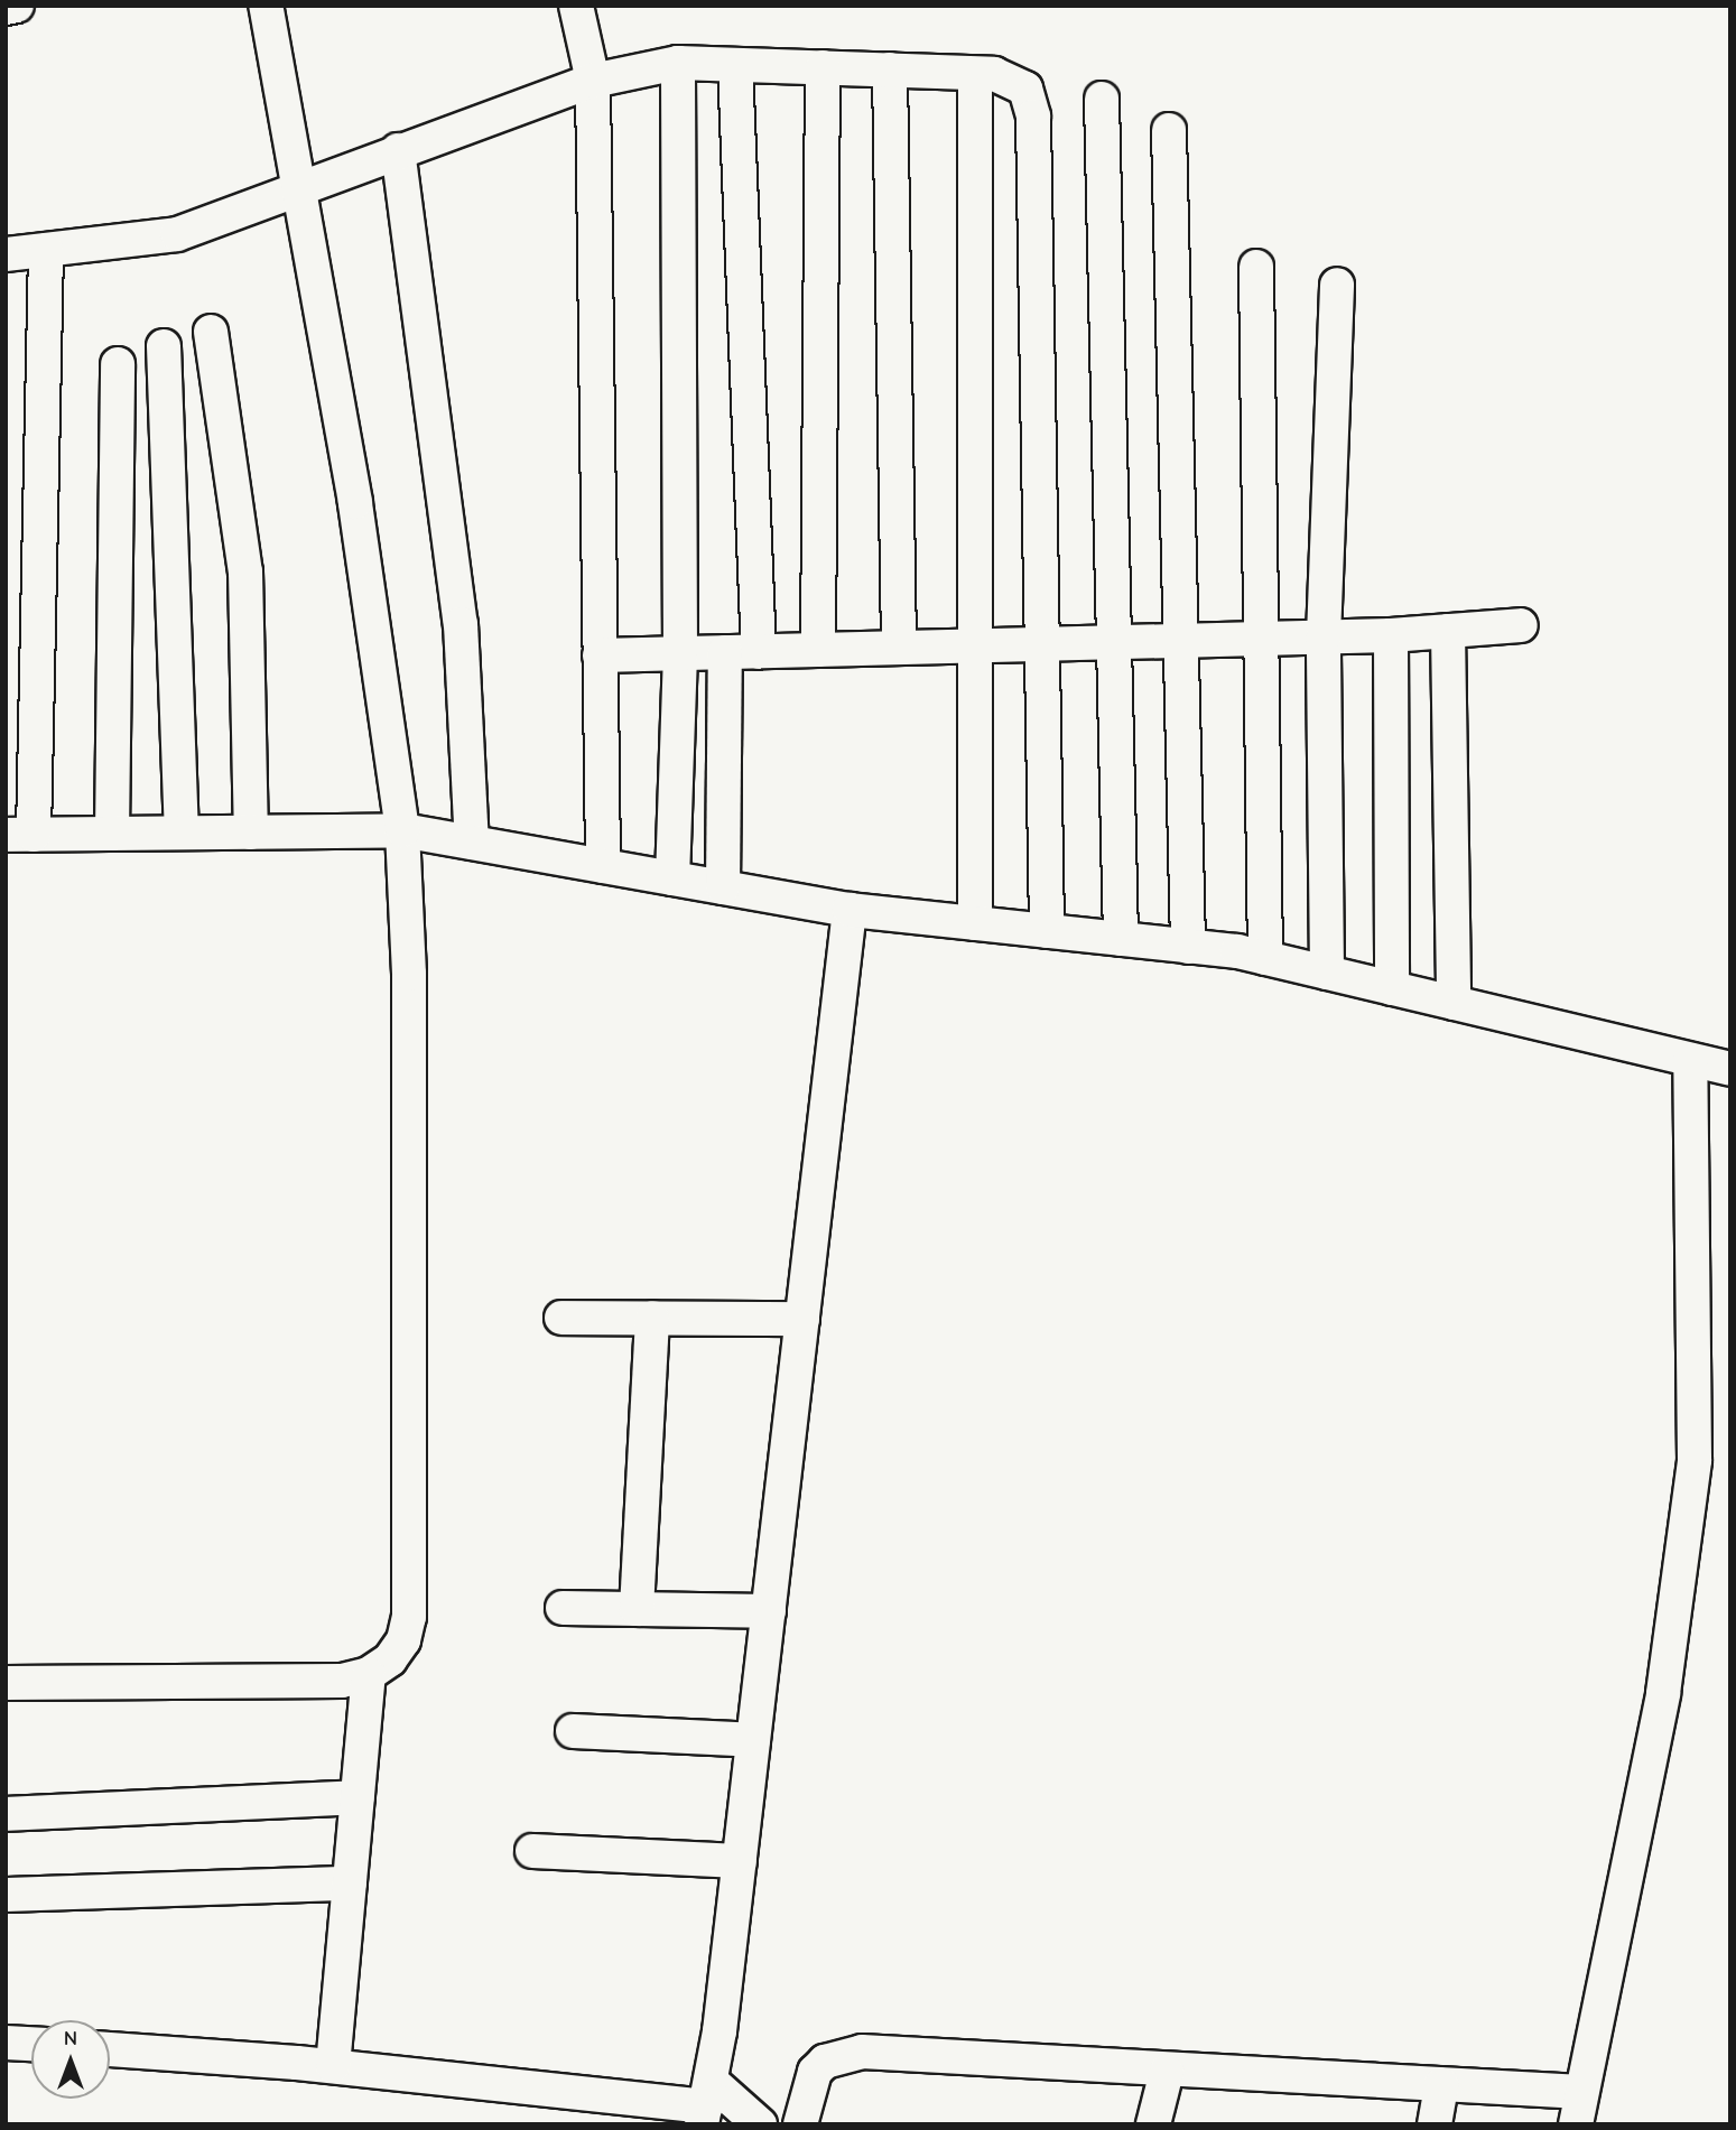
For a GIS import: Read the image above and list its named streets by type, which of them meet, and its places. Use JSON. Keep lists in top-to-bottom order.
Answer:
{
  "north": "top"
}
